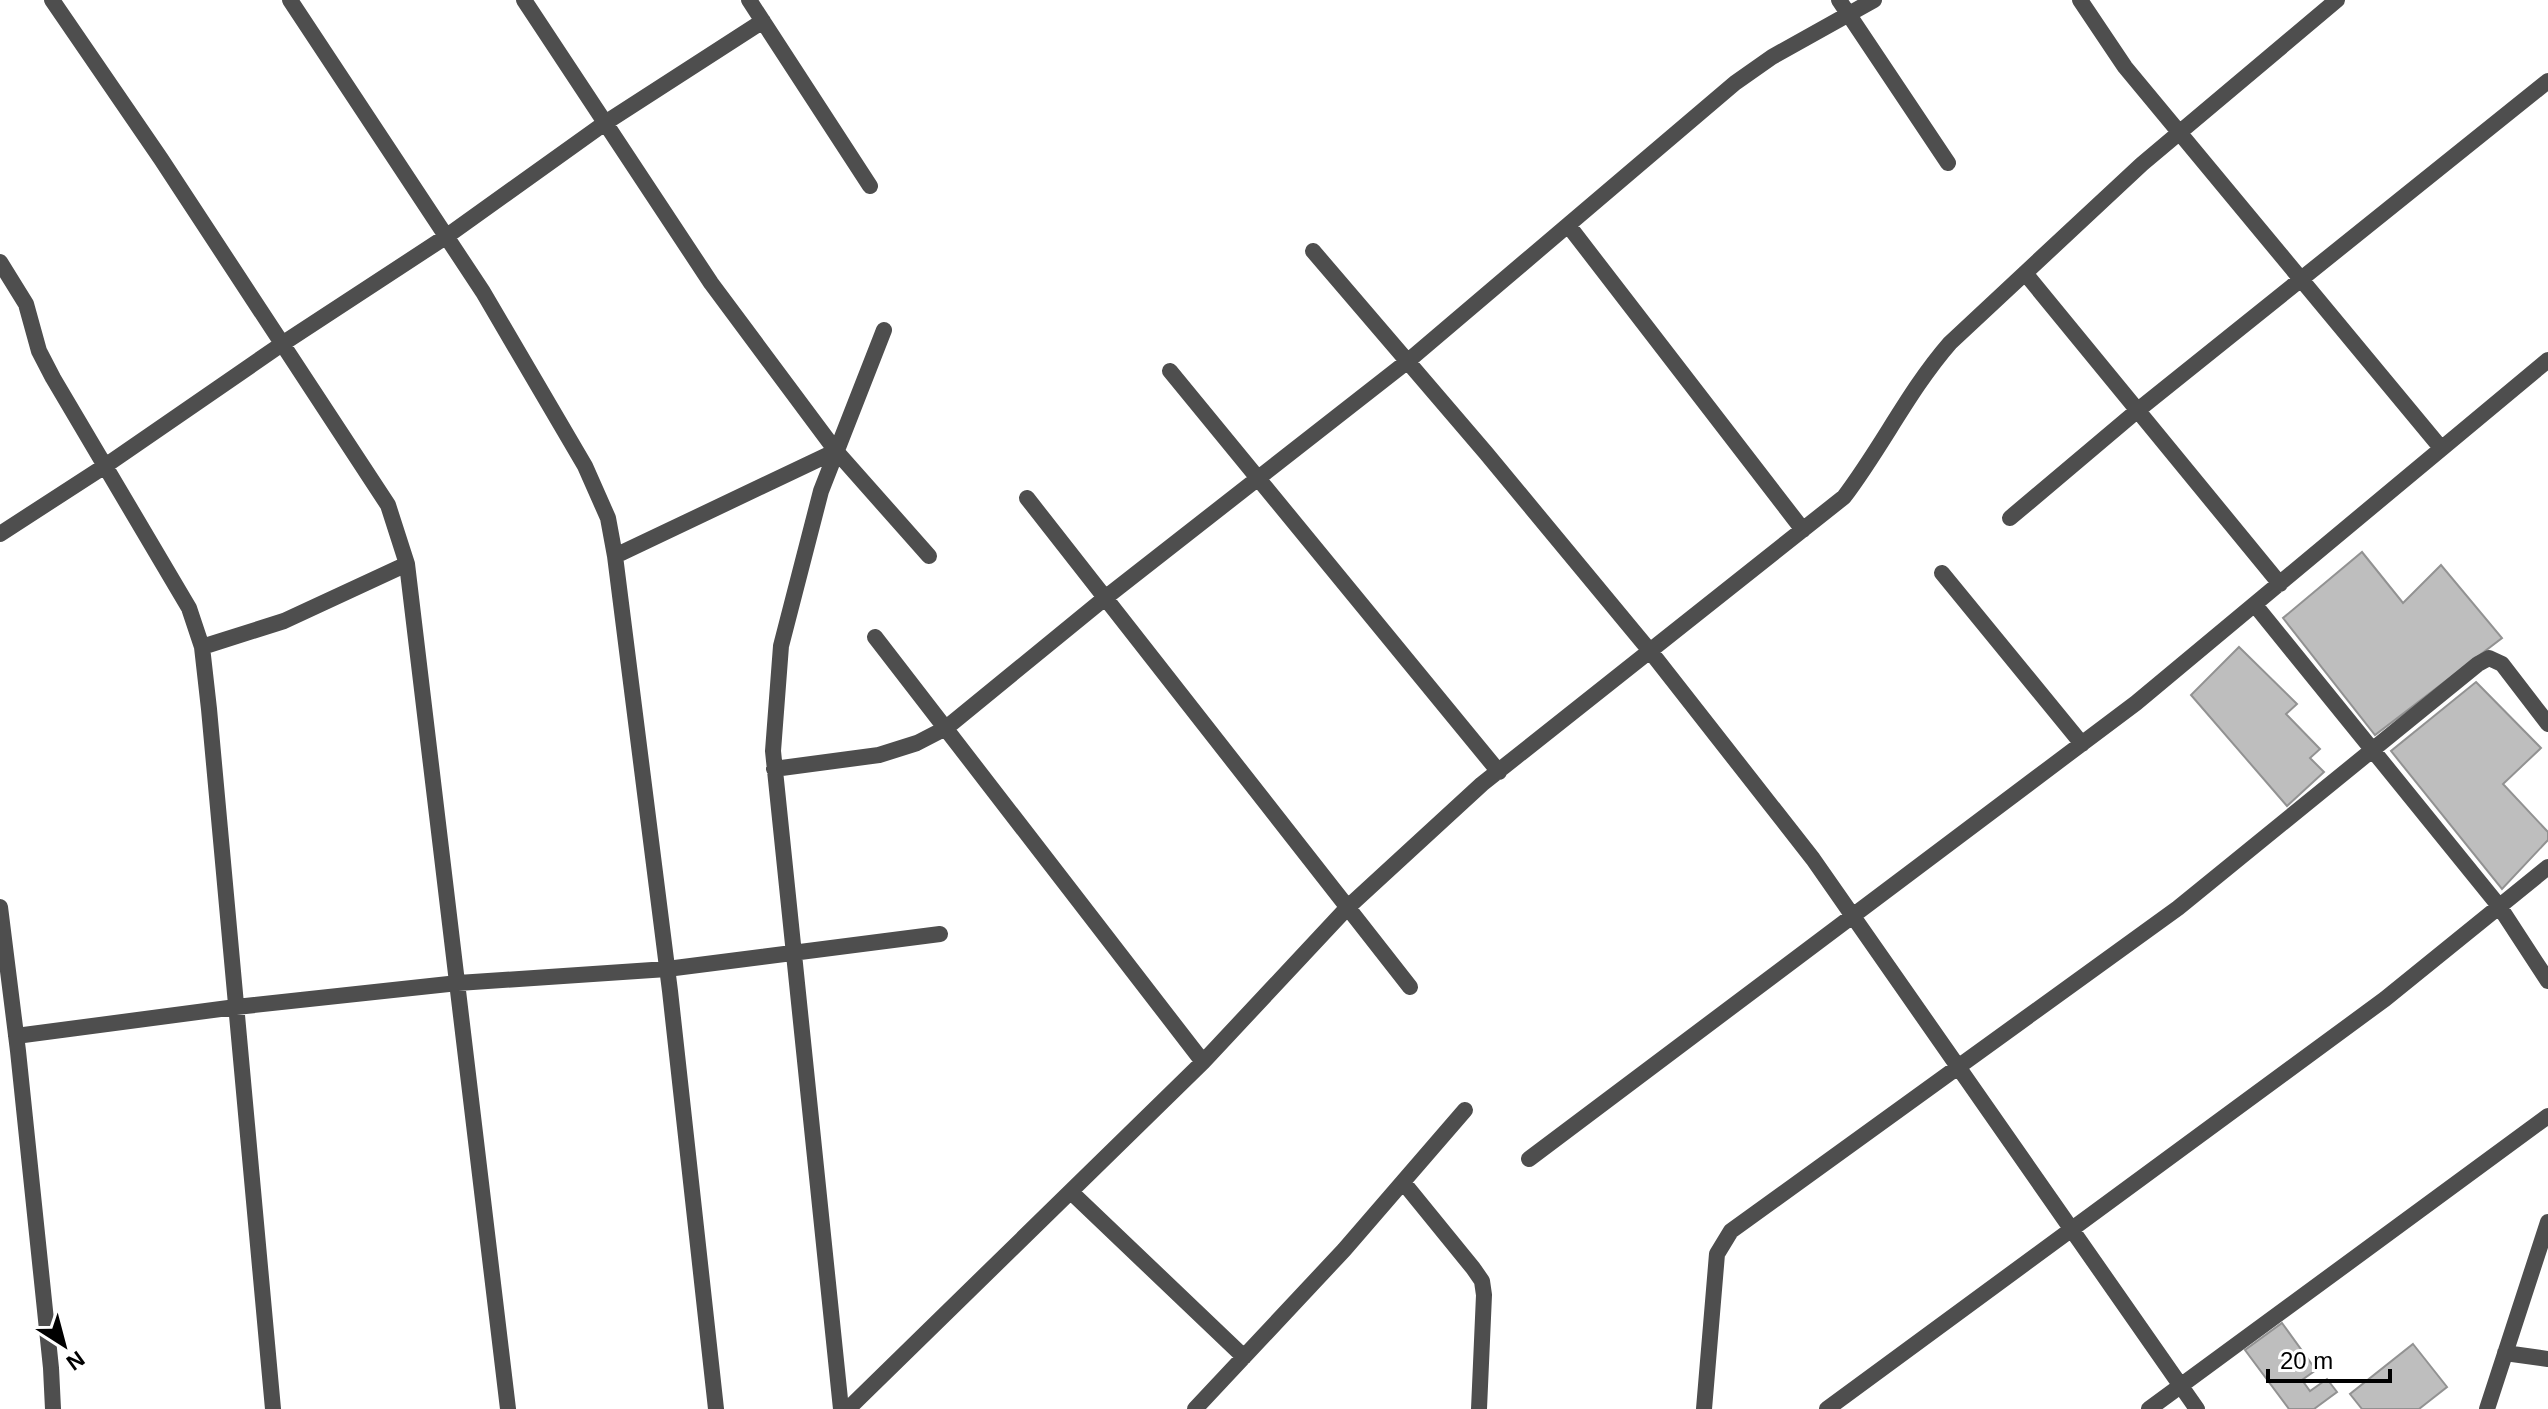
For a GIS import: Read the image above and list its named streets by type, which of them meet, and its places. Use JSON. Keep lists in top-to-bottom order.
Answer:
{
  "scale_bar": "20 m",
  "north": "bottom right"
}
